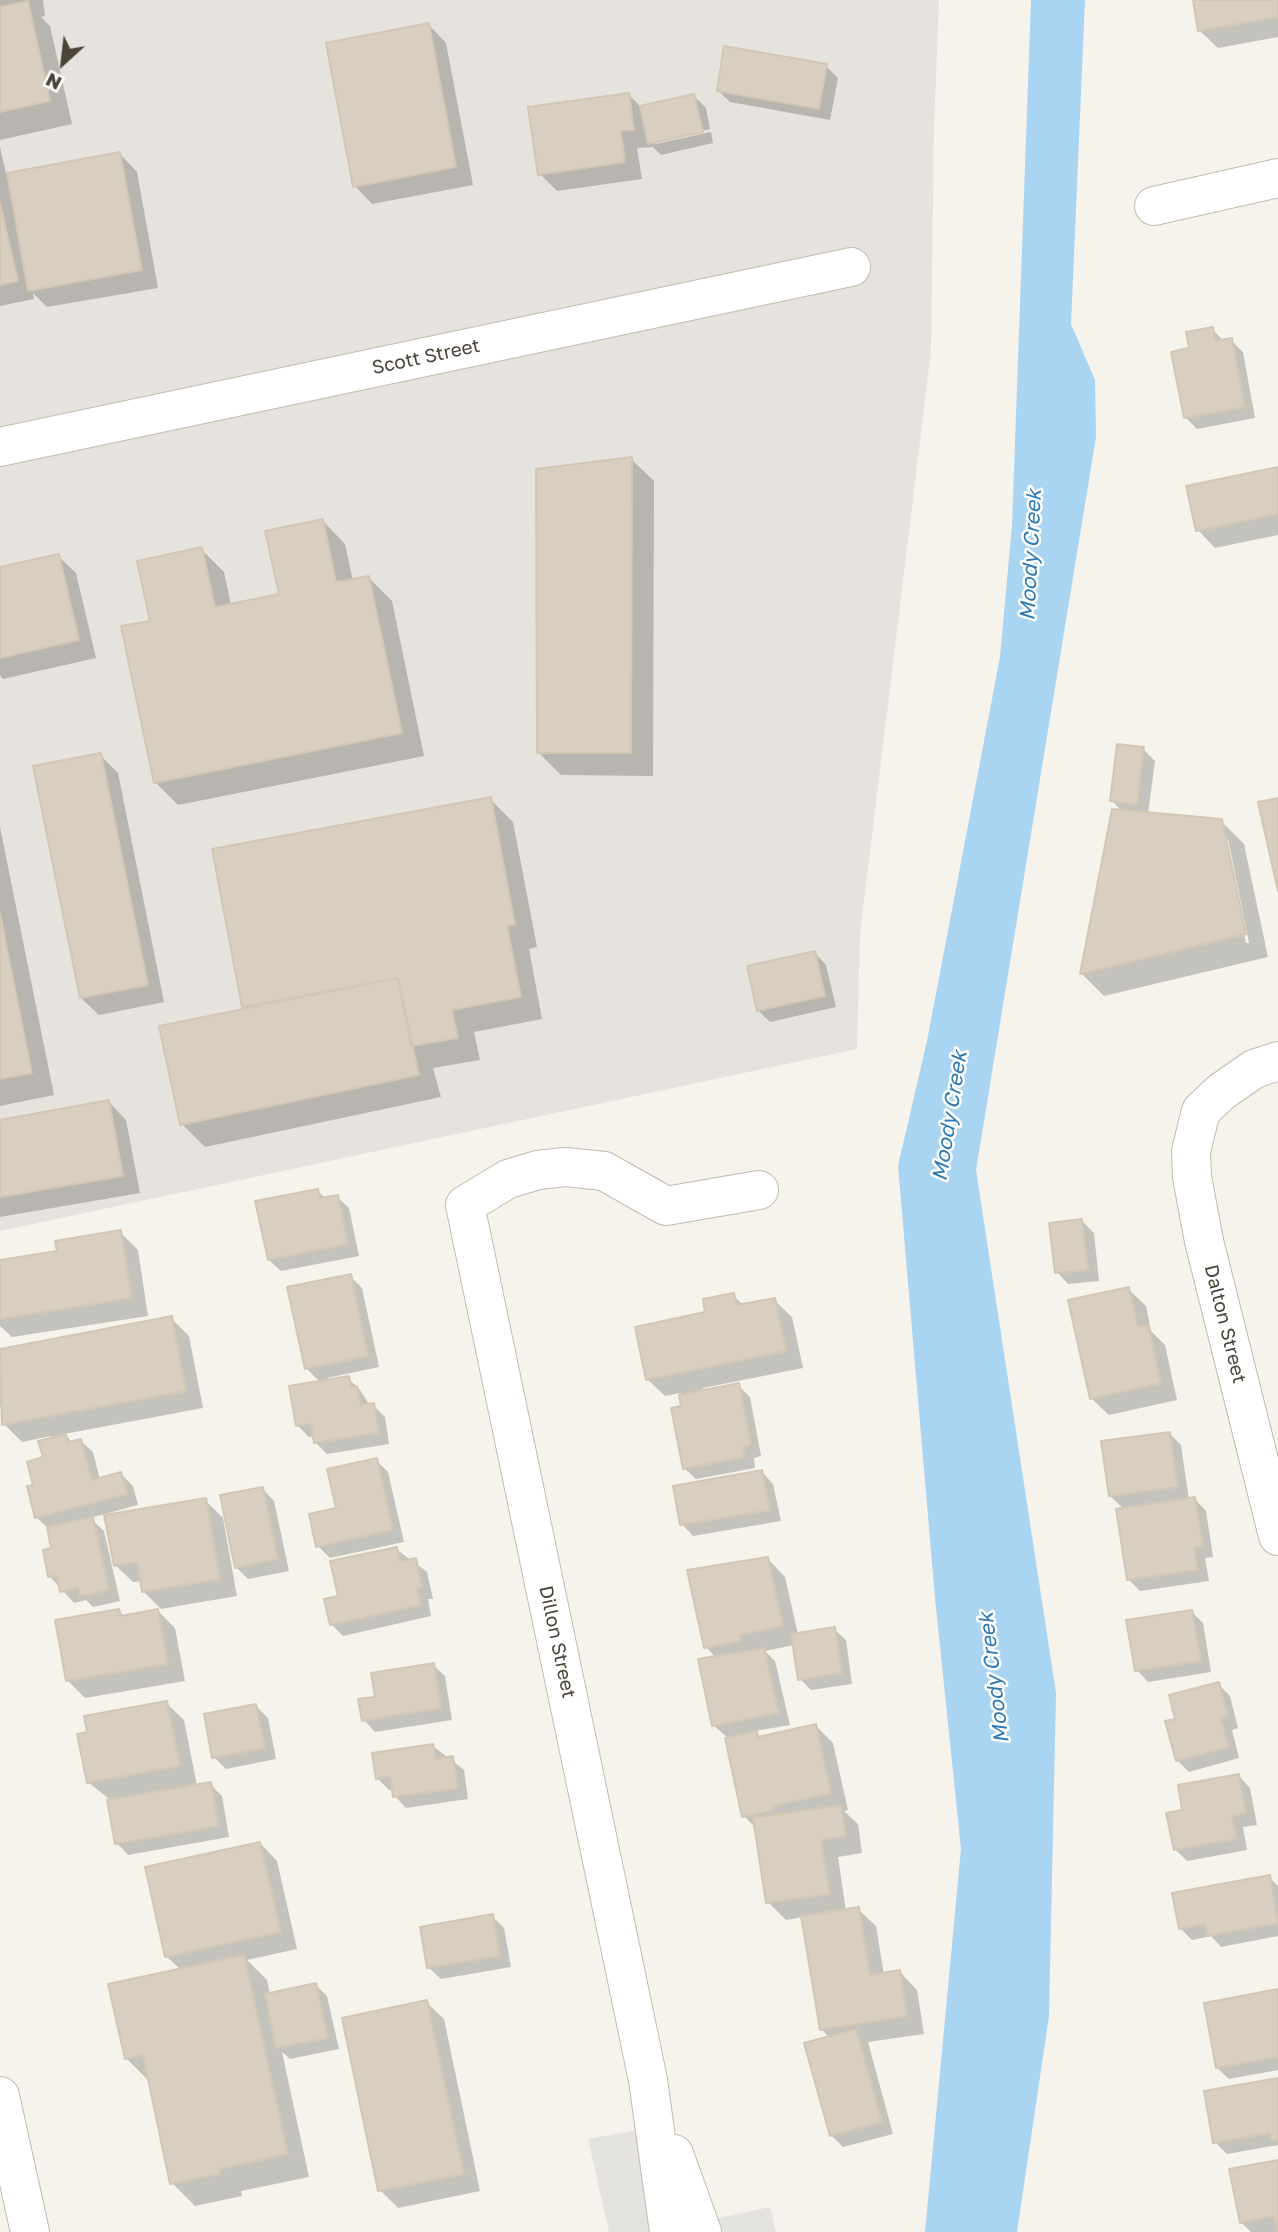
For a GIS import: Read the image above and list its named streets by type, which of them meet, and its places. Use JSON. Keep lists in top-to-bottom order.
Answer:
{
  "streets": {
    "street": ["Scott Street", "Dalton Street", "Dillon Street"]
  },
  "water": ["Moody Creek"],
  "north": "bottom left"
}
